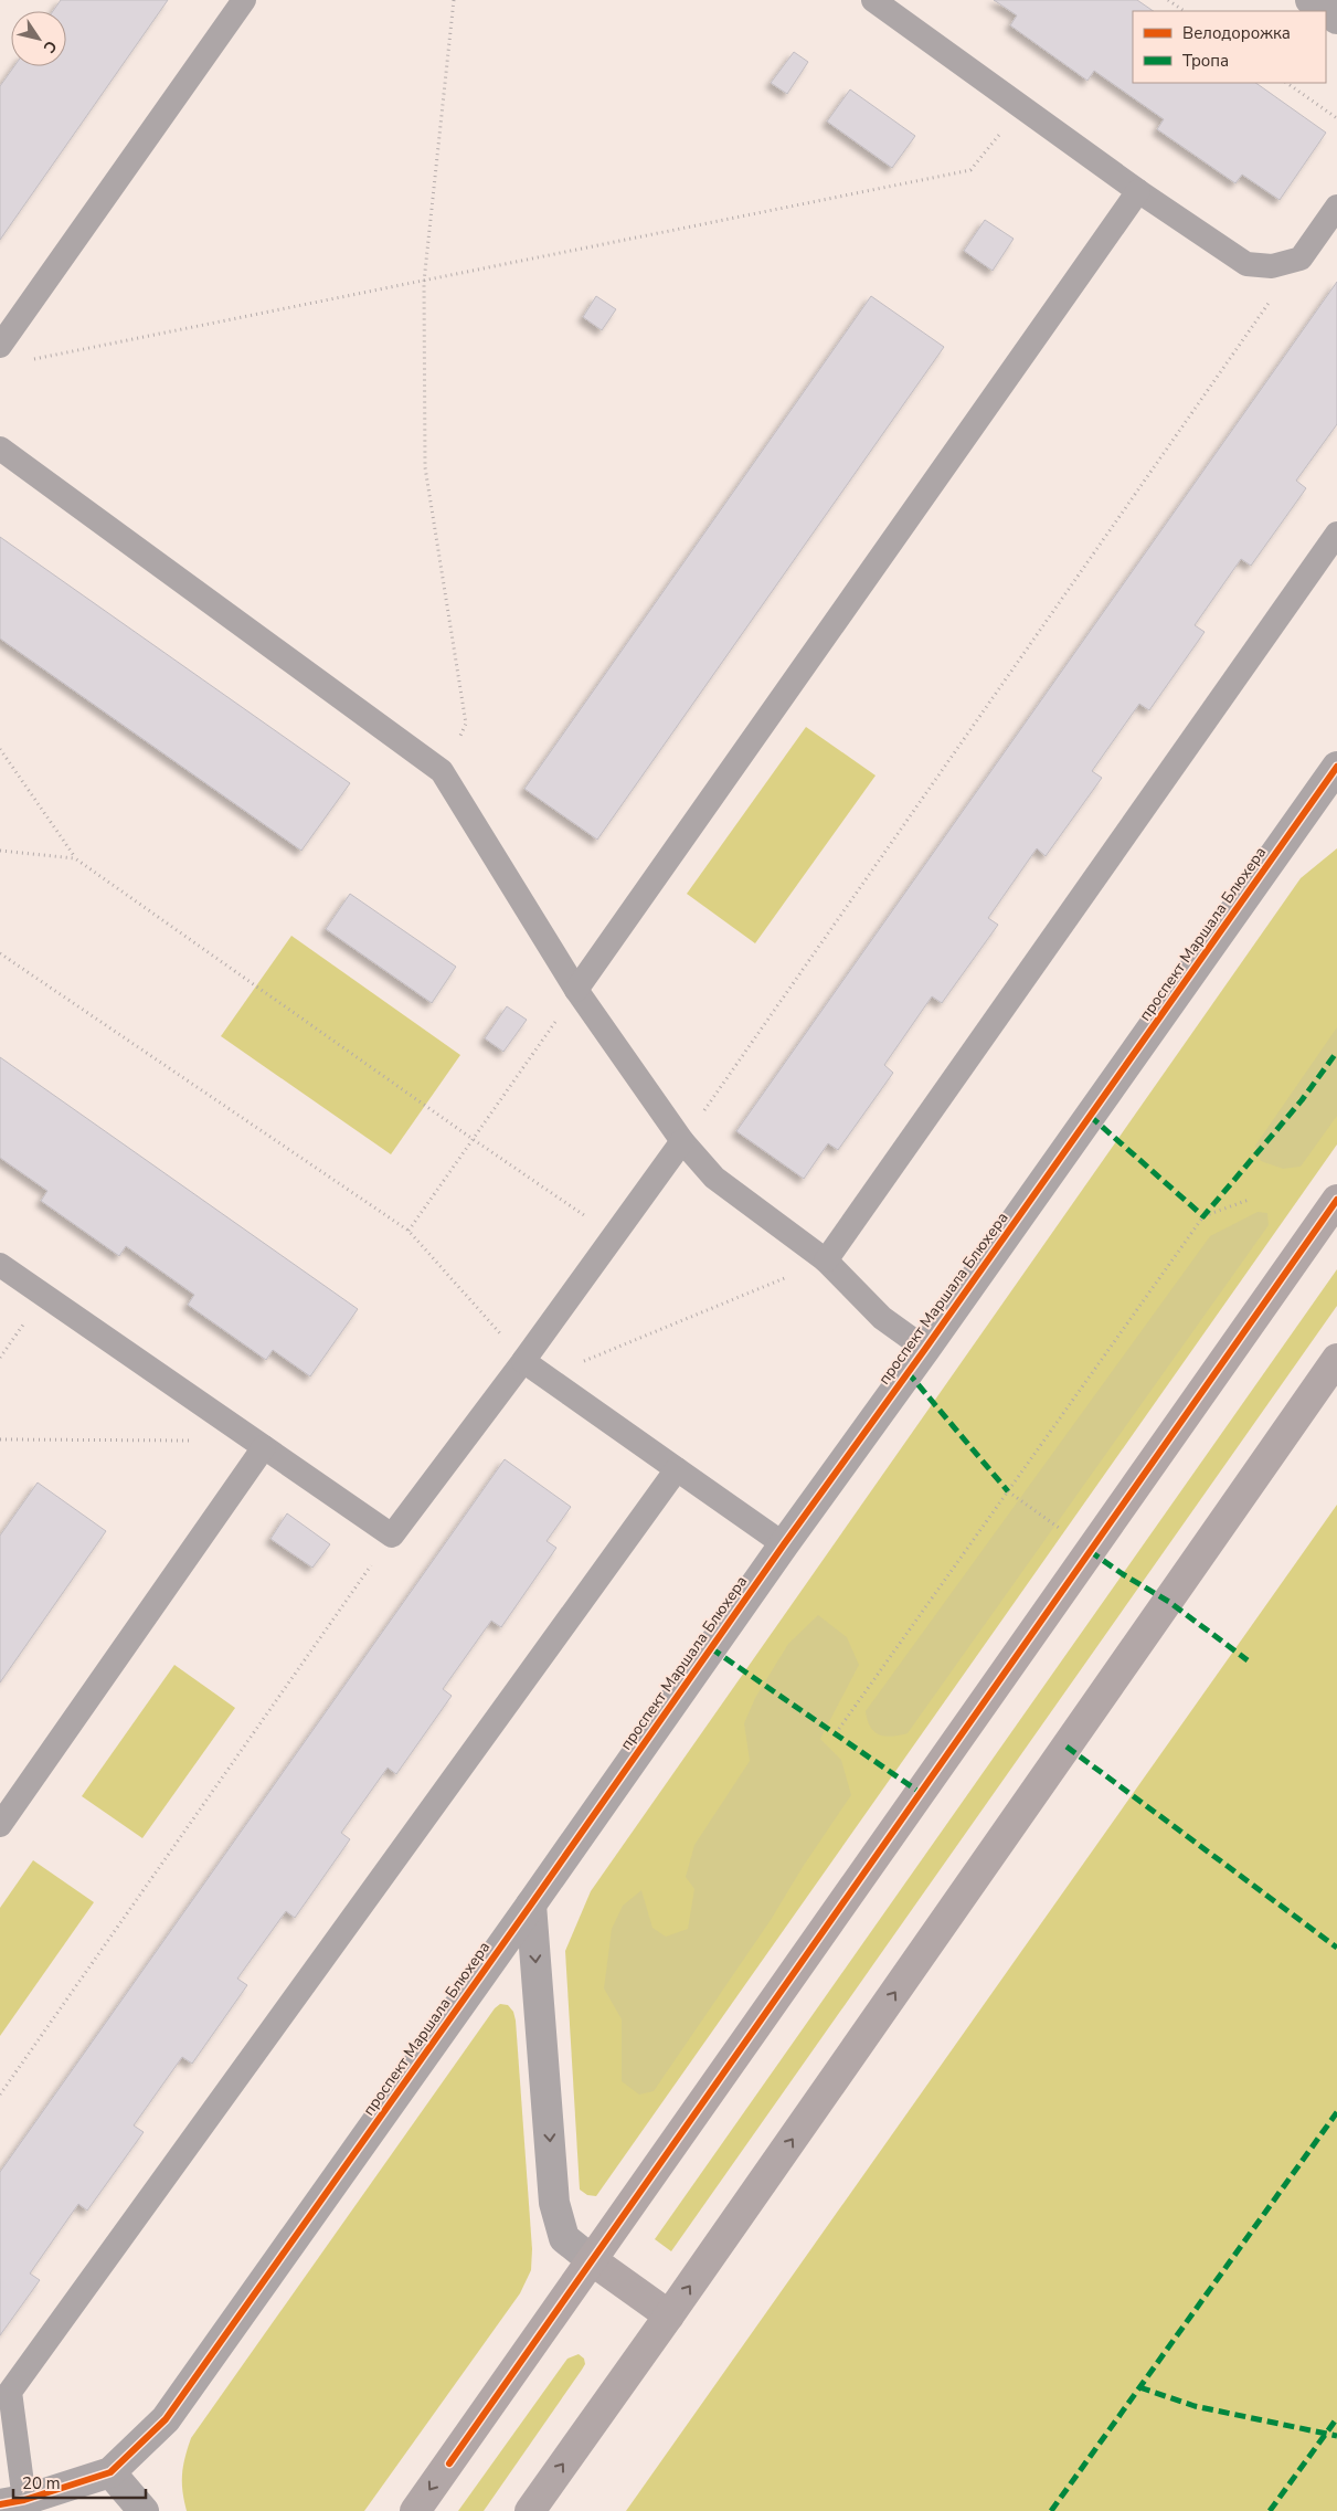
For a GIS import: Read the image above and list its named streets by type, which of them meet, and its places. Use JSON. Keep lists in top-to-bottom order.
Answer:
{
  "streets": {
    "street": ["проспект Маршала Блюхера"]
  },
  "legend": ["Велодорожка", "Тропа"],
  "scale_bar": "20 m",
  "north": "bottom right"
}
